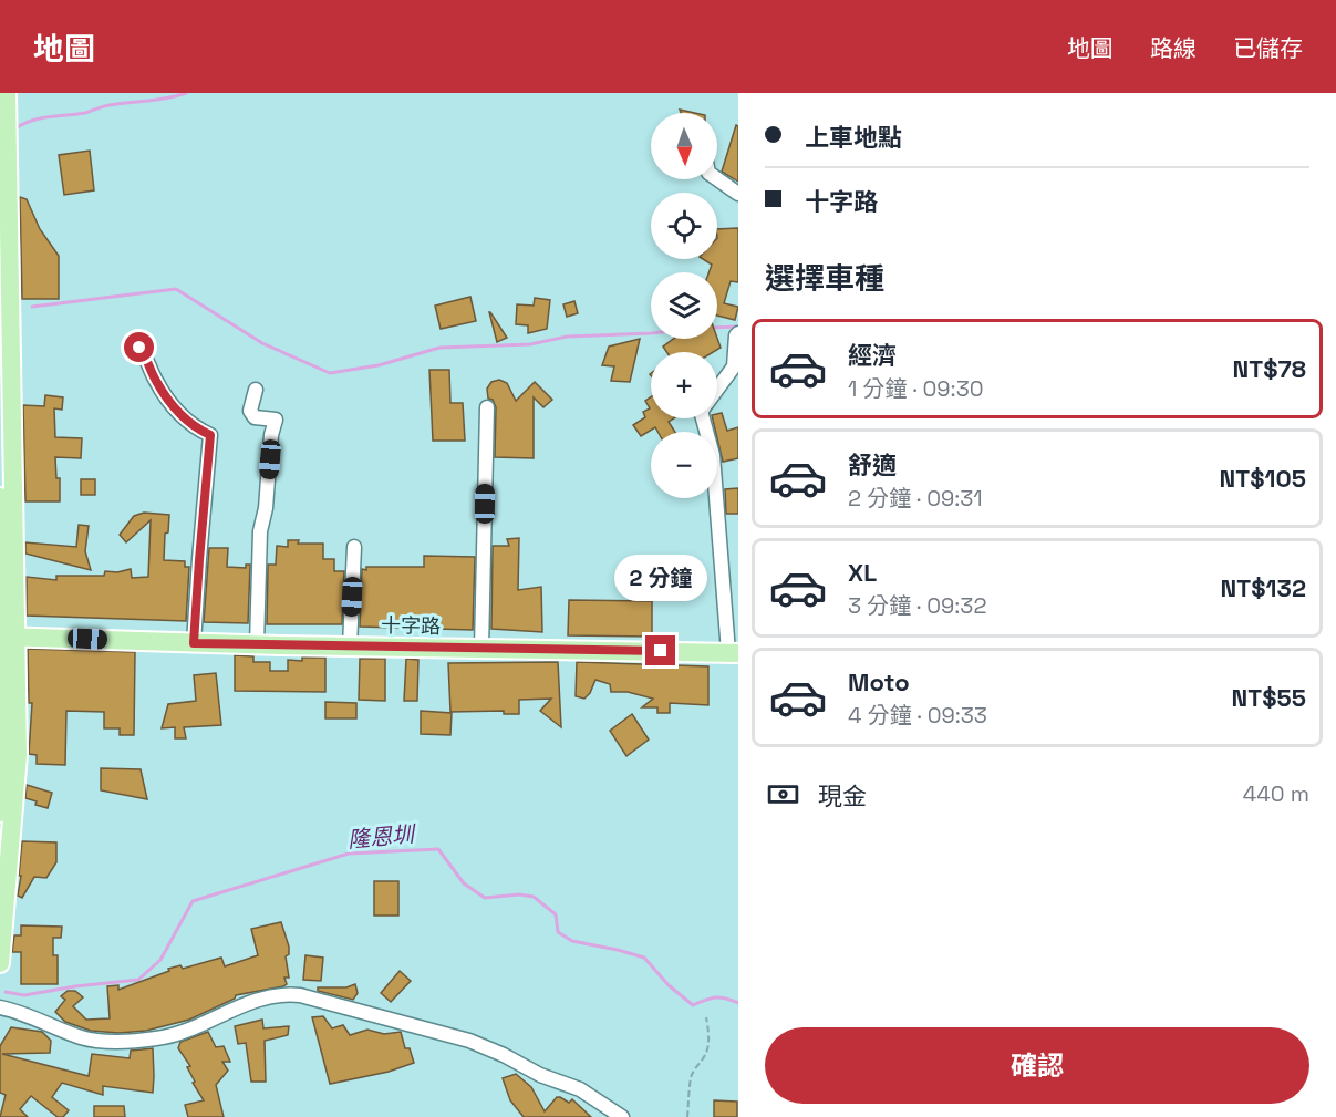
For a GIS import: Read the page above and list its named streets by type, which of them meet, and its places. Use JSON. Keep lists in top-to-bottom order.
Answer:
{
  "streets": {
    "main road": ["十字路"]
  },
  "water": ["隆恩圳"],
  "north": "bottom",
  "page": {
    "header": "地圖",
    "nav": ["地圖", "路線", "已儲存"],
    "banner": ["上車地點", "十字路"],
    "map_buttons": ["+", "−"],
    "heading": "選擇車種",
    "list": [
      {
        "name": "經濟",
        "note": "1 分鐘 · 09:30",
        "value": "NT$78"
      },
      {
        "name": "舒適",
        "note": "2 分鐘 · 09:31",
        "value": "NT$105"
      },
      {
        "name": "XL",
        "note": "3 分鐘 · 09:32",
        "value": "NT$132"
      },
      {
        "name": "Moto",
        "note": "4 分鐘 · 09:33",
        "value": "NT$55"
      }
    ],
    "bubble": "2 分鐘",
    "pay": ["現金", "440 m"],
    "buttons": "確認"
  }
}
